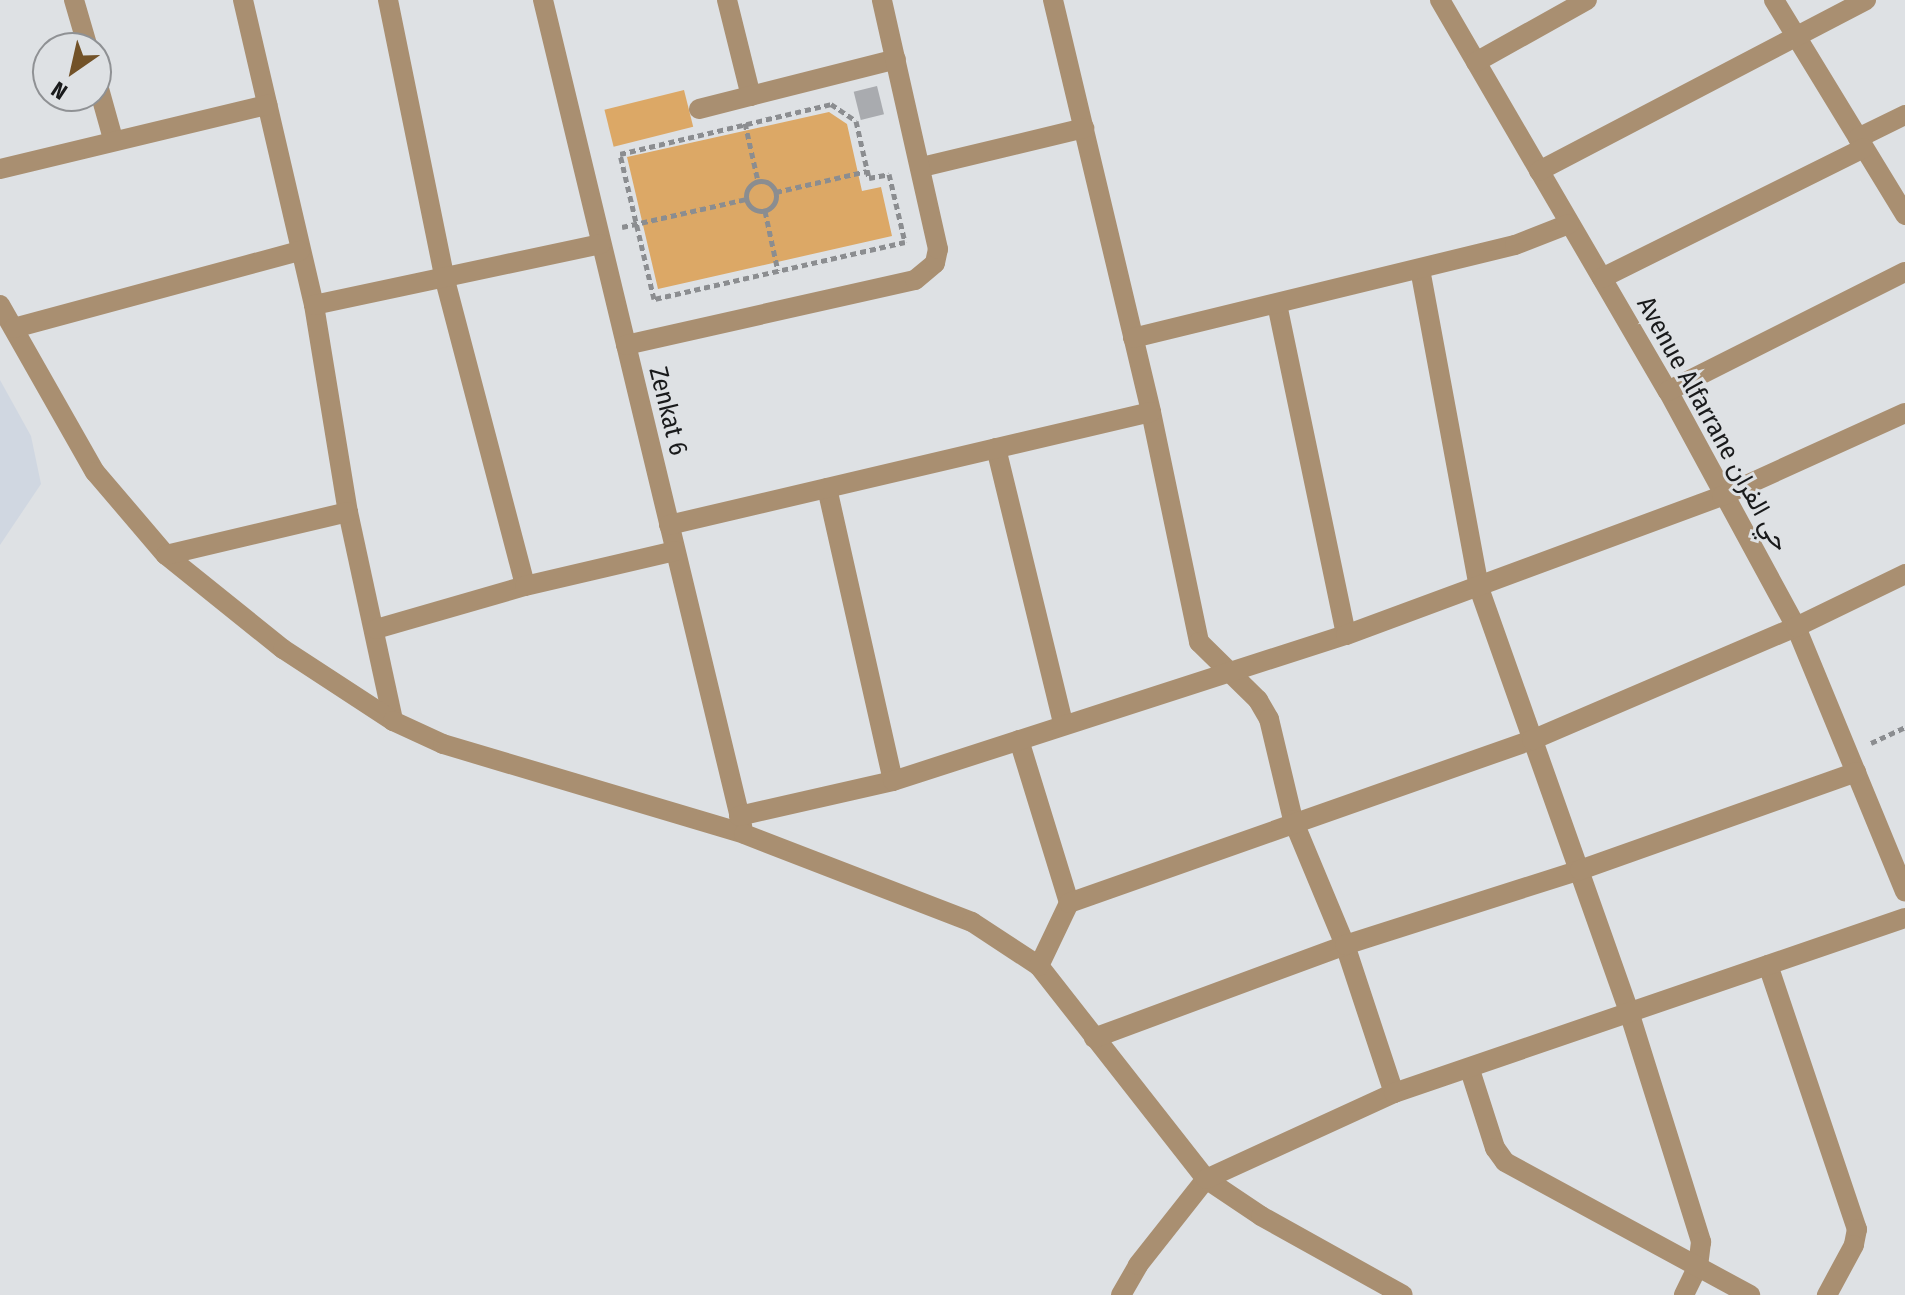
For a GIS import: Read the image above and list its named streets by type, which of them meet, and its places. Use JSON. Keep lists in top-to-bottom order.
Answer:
{
  "streets": {
    "street": ["Zenkat 6", "Avenue Alfarrane حي الفران"]
  },
  "north": "bottom left"
}
